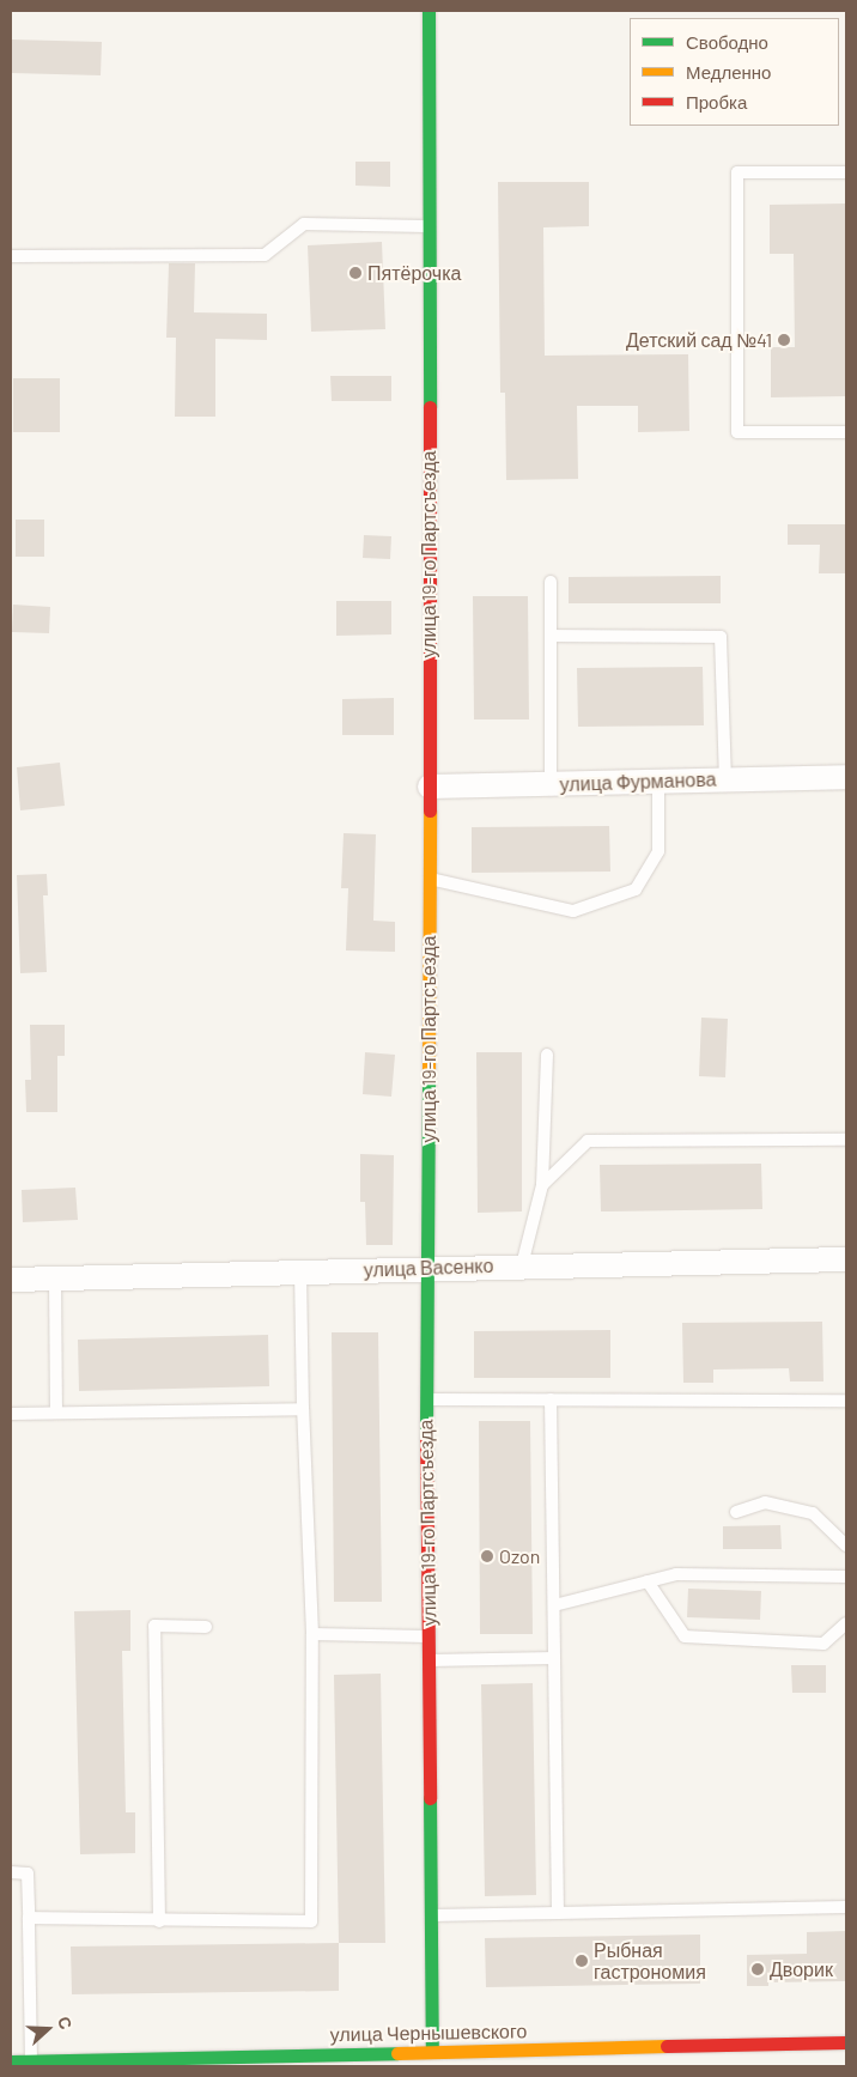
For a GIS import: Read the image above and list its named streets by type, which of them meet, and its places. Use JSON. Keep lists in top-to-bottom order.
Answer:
{
  "streets": {
    "street": [
      "улица 19-го Партсъезда",
      "улица Фурманова",
      "улица Васенко",
      "улица Чернышевского"
    ]
  },
  "crossings": [
    ["улица 19-го Партсъезда", "улица Фурманова"],
    ["улица 19-го Партсъезда", "улица Васенко"],
    ["улица 19-го Партсъезда", "улица Чернышевского"]
  ],
  "places": [
    "Пятёрочка",
    "Детский сад №41",
    "Ozon",
    "Рыбная гастрономия",
    "Дворик"
  ],
  "legend": ["Свободно", "Медленно", "Пробка"],
  "north": "right"
}
